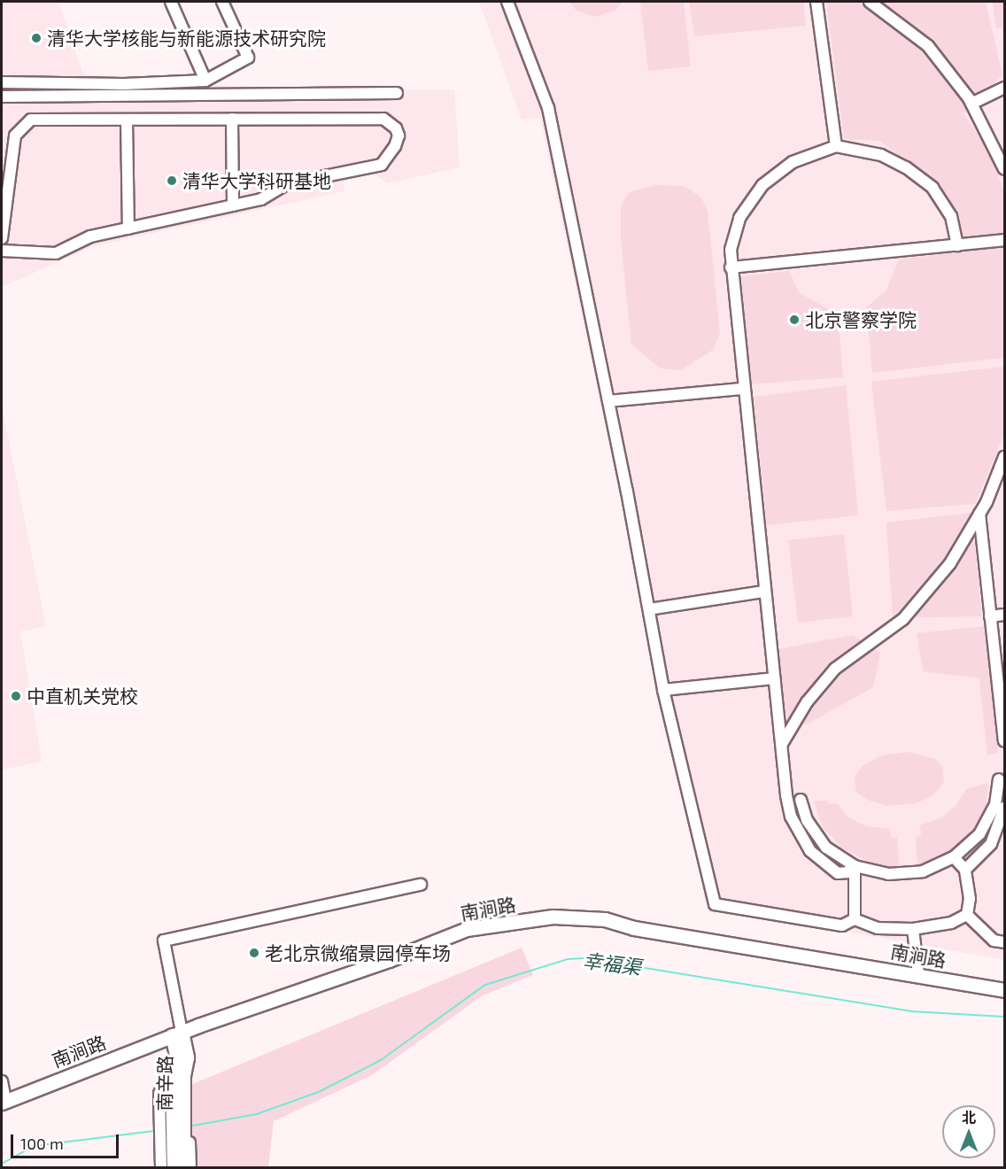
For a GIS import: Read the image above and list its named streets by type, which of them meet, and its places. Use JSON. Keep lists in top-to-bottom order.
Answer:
{
  "streets": {
    "main road": ["南涧路", "南辛路"]
  },
  "crossings": [
    ["南涧路", "南辛路"]
  ],
  "water": ["幸福渠"],
  "places": [
    "清华大学核能与新能源技术研究院",
    "清华大学科研基地",
    "北京警察学院",
    "中直机关党校",
    "老北京微缩景园停车场"
  ],
  "scale_bar": "100 m",
  "north": "top"
}
